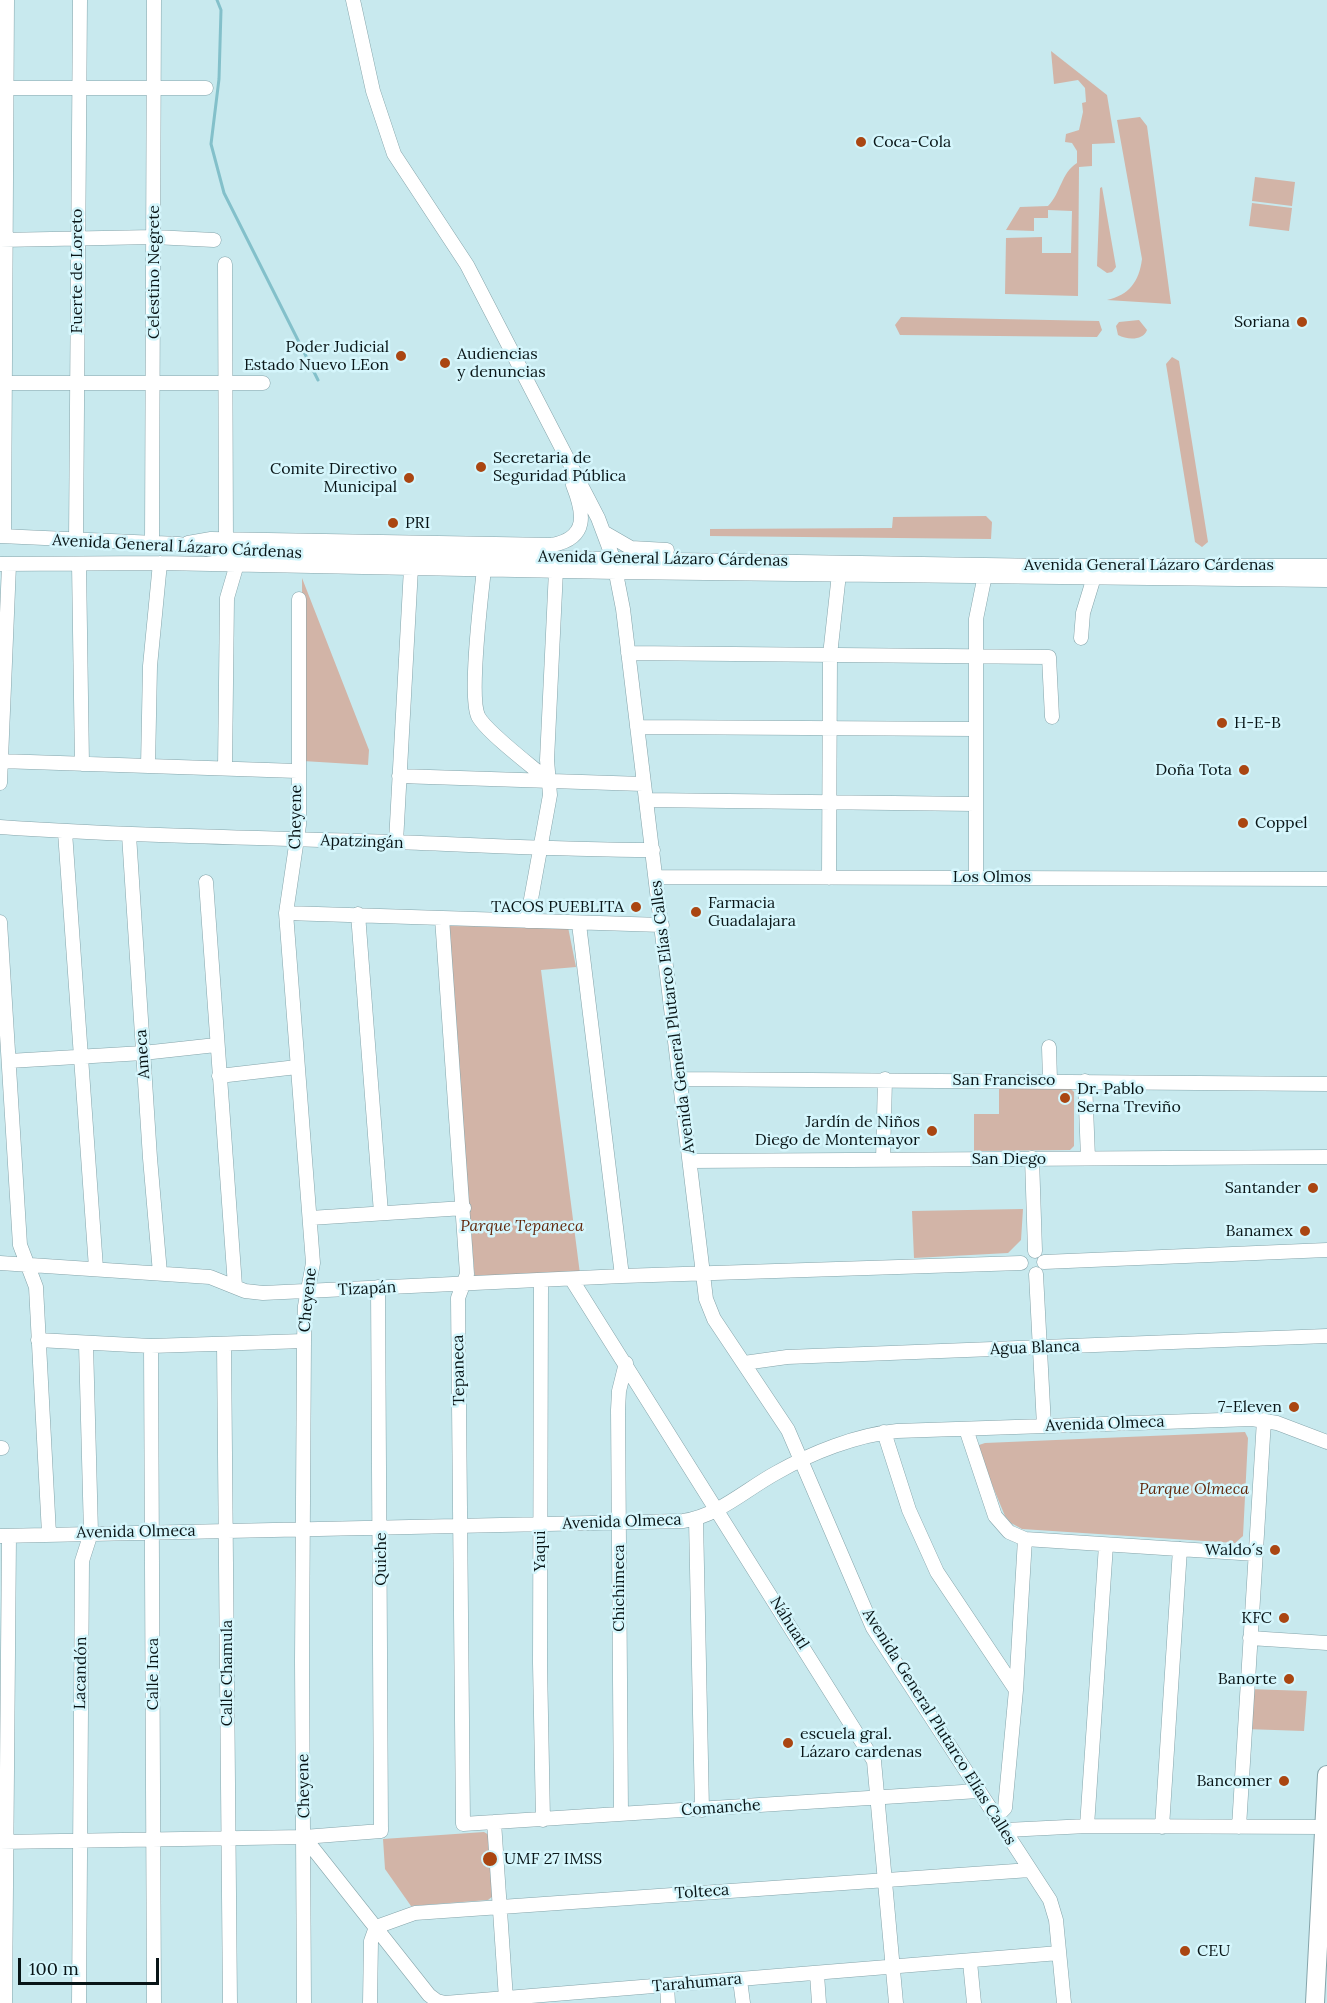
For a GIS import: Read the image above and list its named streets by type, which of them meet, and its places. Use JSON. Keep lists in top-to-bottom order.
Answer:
{
  "streets": {
    "street": [
      "Fuerte de Loreto",
      "Celestino Negrete",
      "Avenida General Lázaro Cárdenas",
      "Cheyene",
      "Apatzingán",
      "Los Olmos",
      "Avenida General Plutarco Elías Calles",
      "Ameca",
      "San Francisco",
      "San Diego",
      "Tizapán",
      "Agua Blanca",
      "Tepaneca",
      "Avenida Olmeca",
      "Yaqui",
      "Quiche",
      "Chichimeca",
      "Náhuatl",
      "Lacandón",
      "Calle Chamula",
      "Calle Inca",
      "Comanche",
      "Tolteca",
      "Tarahumara"
    ]
  },
  "crossings": [
    ["Fuerte de Loreto", "Avenida General Lázaro Cárdenas"],
    ["Celestino Negrete", "Avenida General Lázaro Cárdenas"],
    ["Avenida General Lázaro Cárdenas", "Avenida General Plutarco Elías Calles"],
    ["Cheyene", "Apatzingán"],
    ["Cheyene", "Tizapán"],
    ["Cheyene", "Avenida Olmeca"],
    ["Cheyene", "Quiche"],
    ["Cheyene", "Tarahumara"],
    ["Apatzingán", "Avenida General Plutarco Elías Calles"],
    ["Apatzingán", "Ameca"],
    ["Los Olmos", "Avenida General Plutarco Elías Calles"],
    ["Avenida General Plutarco Elías Calles", "San Francisco"],
    ["Avenida General Plutarco Elías Calles", "San Diego"],
    ["Avenida General Plutarco Elías Calles", "Tizapán"],
    ["Avenida General Plutarco Elías Calles", "Agua Blanca"],
    ["Avenida General Plutarco Elías Calles", "Avenida Olmeca"],
    ["Avenida General Plutarco Elías Calles", "Comanche"],
    ["Avenida General Plutarco Elías Calles", "Tolteca"],
    ["Avenida General Plutarco Elías Calles", "Tarahumara"],
    ["Ameca", "Tizapán"],
    ["Tizapán", "Tepaneca"],
    ["Tizapán", "Yaqui"],
    ["Tizapán", "Quiche"],
    ["Tizapán", "Náhuatl"],
    ["Tepaneca", "Avenida Olmeca"],
    ["Tepaneca", "Comanche"],
    ["Avenida Olmeca", "Yaqui"],
    ["Avenida Olmeca", "Quiche"],
    ["Avenida Olmeca", "Chichimeca"],
    ["Avenida Olmeca", "Náhuatl"],
    ["Avenida Olmeca", "Lacandón"],
    ["Avenida Olmeca", "Calle Chamula"],
    ["Avenida Olmeca", "Calle Inca"],
    ["Yaqui", "Comanche"],
    ["Quiche", "Tarahumara"],
    ["Chichimeca", "Náhuatl"],
    ["Chichimeca", "Comanche"],
    ["Náhuatl", "Comanche"],
    ["Náhuatl", "Tolteca"],
    ["Náhuatl", "Tarahumara"],
    ["Tolteca", "Tarahumara"]
  ],
  "parks": ["Parque Tepaneca", "Parque Olmeca"],
  "places": [
    "Coca-Cola",
    "Soriana",
    "Poder Judicial Estado Nuevo LEon",
    "Audiencias y denuncias",
    "Secretaria de Seguridad Pública",
    "Comite Directivo Municipal",
    "PRI",
    "H-E-B",
    "Doña Tota",
    "Coppel",
    "TACOS PUEBLITA",
    "Farmacia Guadalajara",
    "Dr. Pablo Serna Treviño",
    "Jardín de Niños Diego de Montemayor",
    "Santander",
    "Banamex",
    "7-Eleven",
    "Waldo´s",
    "KFC",
    "Banorte",
    "escuela gral. Lázaro cardenas",
    "Bancomer",
    "UMF 27 IMSS",
    "CEU"
  ],
  "scale_bar": "100 m"
}
